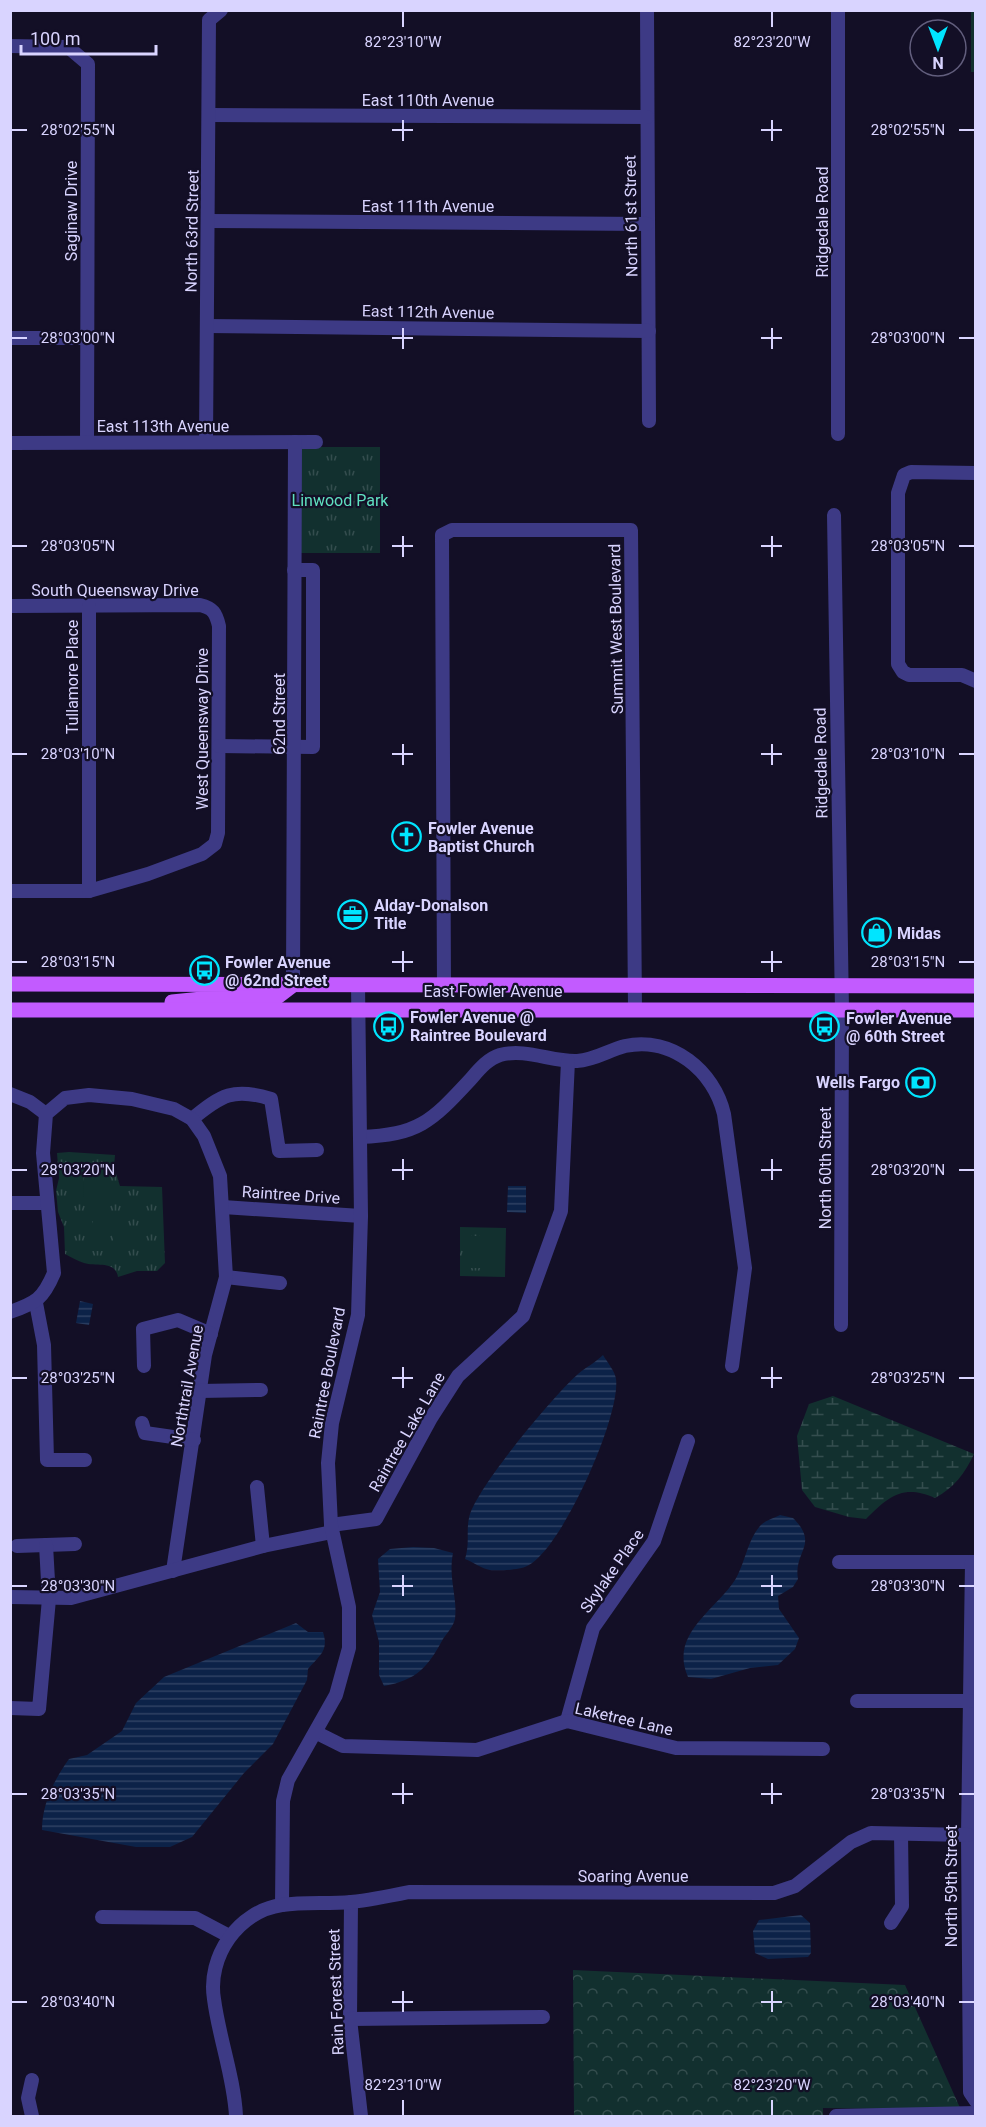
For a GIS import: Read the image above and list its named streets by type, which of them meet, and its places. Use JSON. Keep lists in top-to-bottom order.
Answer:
{
  "streets": {
    "main road": ["East Fowler Avenue"],
    "street": [
      "East 110th Avenue",
      "East 111th Avenue",
      "Saginaw Drive",
      "North 61st Street",
      "Ridgedale Road",
      "North 63rd Street",
      "East 112th Avenue",
      "East 113th Avenue",
      "South Queensway Drive",
      "Summit West Boulevard",
      "Tullamore Place",
      "62nd Street",
      "West Queensway Drive",
      "North 60th Street",
      "Raintree Drive",
      "Raintree Boulevard",
      "Northtrail Avenue",
      "Raintree Lake Lane",
      "Skylake Place",
      "Laketree Lane",
      "Soaring Avenue",
      "North 59th Street",
      "Rain Forest Street"
    ]
  },
  "crossings": [
    ["East 110th Avenue", "North 61st Street"],
    ["East 110th Avenue", "North 63rd Street"],
    ["East 111th Avenue", "North 61st Street"],
    ["East 111th Avenue", "North 63rd Street"],
    ["Saginaw Drive", "East 113th Avenue"],
    ["North 61st Street", "East 112th Avenue"],
    ["Ridgedale Road", "East Fowler Avenue"],
    ["Ridgedale Road", "North 60th Street"],
    ["North 63rd Street", "East 112th Avenue"],
    ["North 63rd Street", "East 113th Avenue"],
    ["South Queensway Drive", "Tullamore Place"],
    ["South Queensway Drive", "West Queensway Drive"],
    ["Summit West Boulevard", "East Fowler Avenue"],
    ["Tullamore Place", "West Queensway Drive"],
    ["62nd Street", "East Fowler Avenue"],
    ["East Fowler Avenue", "North 60th Street"],
    ["East Fowler Avenue", "Raintree Boulevard"],
    ["Raintree Drive", "Raintree Boulevard"],
    ["Raintree Drive", "Northtrail Avenue"],
    ["Raintree Boulevard", "Raintree Lake Lane"],
    ["Raintree Boulevard", "Laketree Lane"],
    ["Raintree Boulevard", "Soaring Avenue"],
    ["Skylake Place", "Laketree Lane"],
    ["Soaring Avenue", "North 59th Street"],
    ["Soaring Avenue", "Rain Forest Street"]
  ],
  "parks": ["Linwood Park"],
  "places": {
    "church": ["Fowler Avenue Baptist Church"],
    "office": ["Alday-Donalson Title"],
    "shop": ["Midas"],
    "bus stop": ["Fowler Avenue @ 62nd Street", "Fowler Avenue @ Raintree Boulevard", "Fowler Avenue @ 60th Street"],
    "bank": ["Wells Fargo"]
  },
  "scale_bar": "100 m",
  "north": "bottom",
  "coordinates": [
    "82°23'10\"W",
    "82°23'20\"W",
    "28°02'55\"N",
    "28°03'00\"N",
    "28°03'05\"N",
    "28°03'10\"N",
    "28°03'15\"N",
    "28°03'20\"N",
    "28°03'25\"N",
    "28°03'30\"N",
    "28°03'35\"N",
    "28°03'40\"N"
  ]
}
